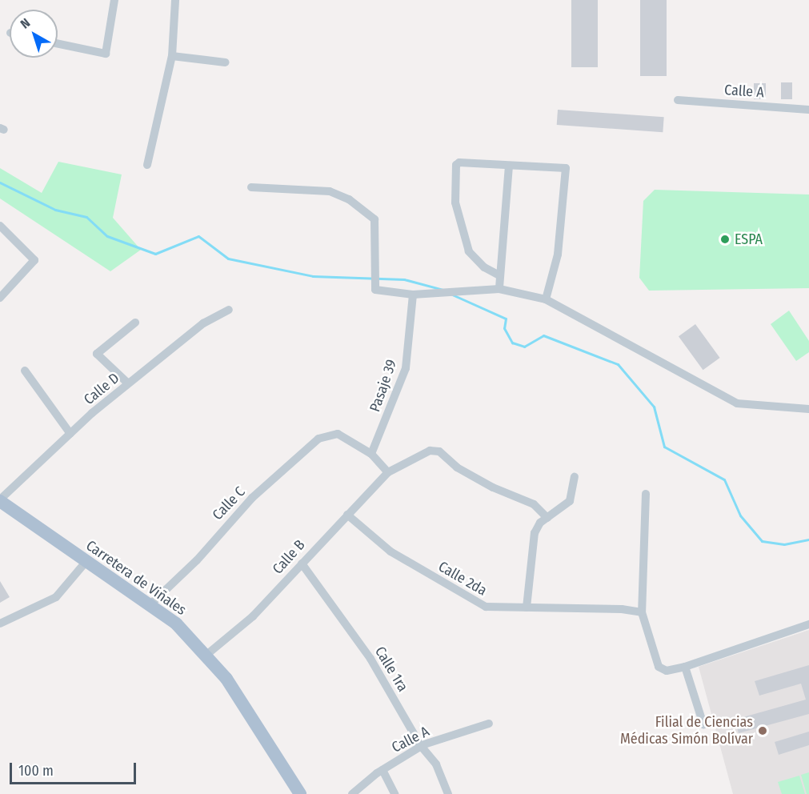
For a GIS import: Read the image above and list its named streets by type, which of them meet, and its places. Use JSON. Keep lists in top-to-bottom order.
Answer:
{
  "streets": {
    "main road": ["Carretera de Viñales"],
    "street": [
      "Calle A",
      "Pasaje 39",
      "Calle D",
      "Calle C",
      "Calle B",
      "Calle 2da",
      "Calle 1ra"
    ]
  },
  "crossings": [
    ["Calle A", "Calle 1ra"],
    ["Pasaje 39", "Calle C"],
    ["Calle D", "Carretera de Viñales"],
    ["Calle C", "Carretera de Viñales"],
    ["Calle B", "Carretera de Viñales"],
    ["Calle B", "Calle 2da"],
    ["Calle B", "Calle 1ra"]
  ],
  "places": ["ESPA", "Filial de Ciencias Médicas Simón Bolívar"],
  "scale_bar": "100 m",
  "north": "top left"
}
